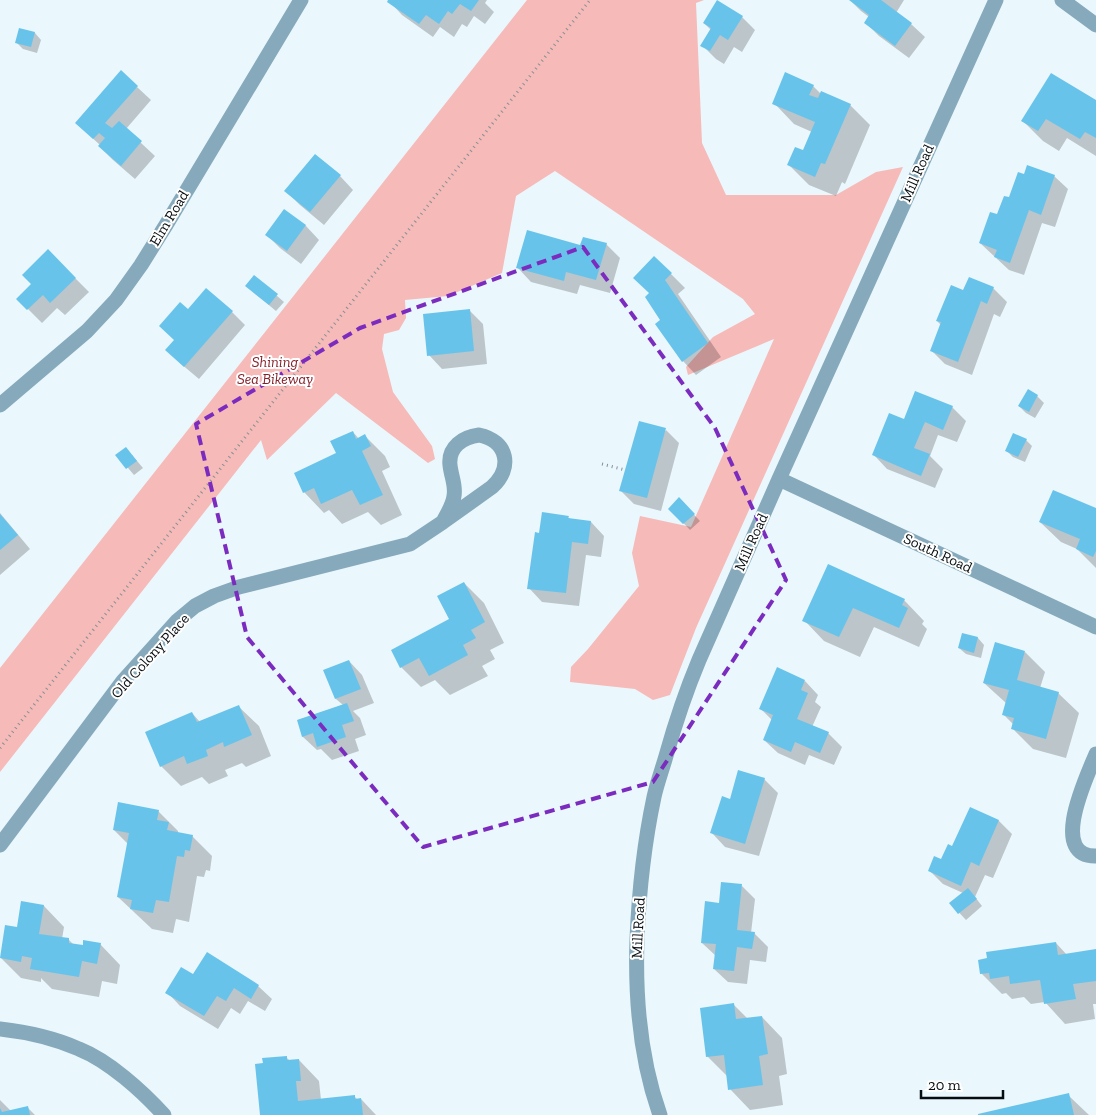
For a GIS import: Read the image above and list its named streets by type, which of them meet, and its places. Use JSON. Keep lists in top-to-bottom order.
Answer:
{
  "streets": {
    "street": [
      "Mill Road",
      "Elm Road",
      "South Road",
      "Old Colony Place"
    ]
  },
  "crossings": [
    ["Mill Road", "South Road"]
  ],
  "parks": ["Shining Sea Bikeway"],
  "scale_bar": "20 m"
}
